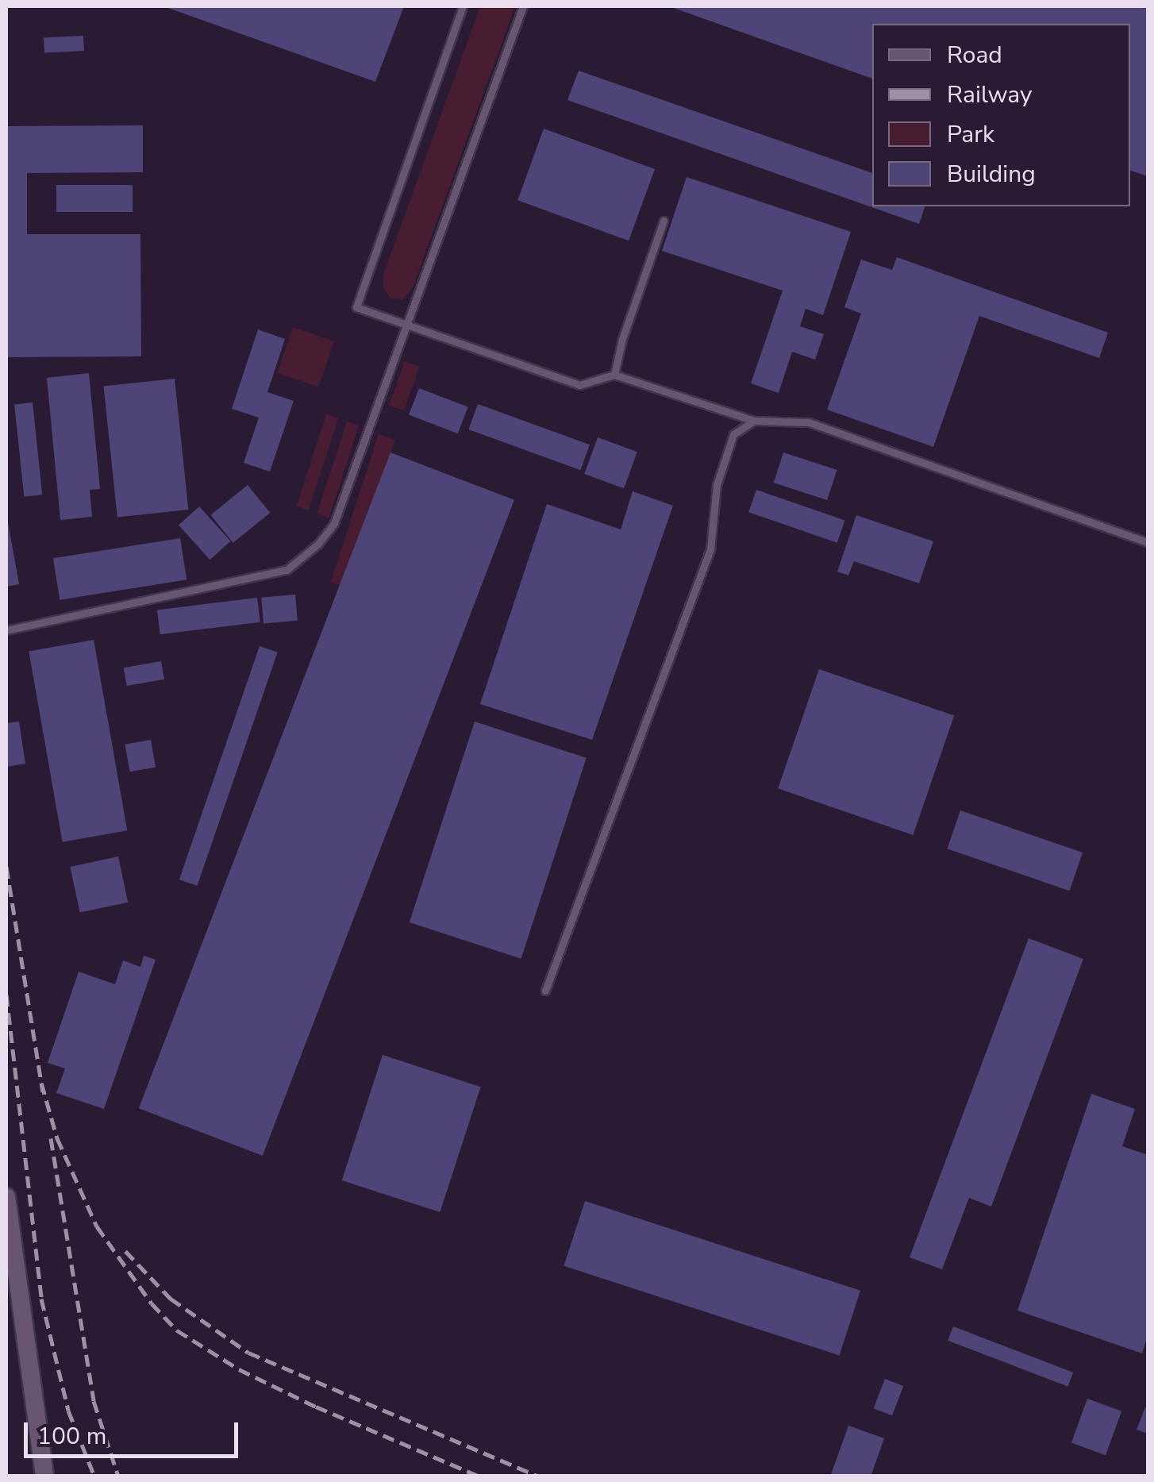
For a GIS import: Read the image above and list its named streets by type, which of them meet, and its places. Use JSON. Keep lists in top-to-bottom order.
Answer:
{
  "legend": [
    "Road",
    "Railway",
    "Park",
    "Building"
  ],
  "scale_bar": "100 m"
}
